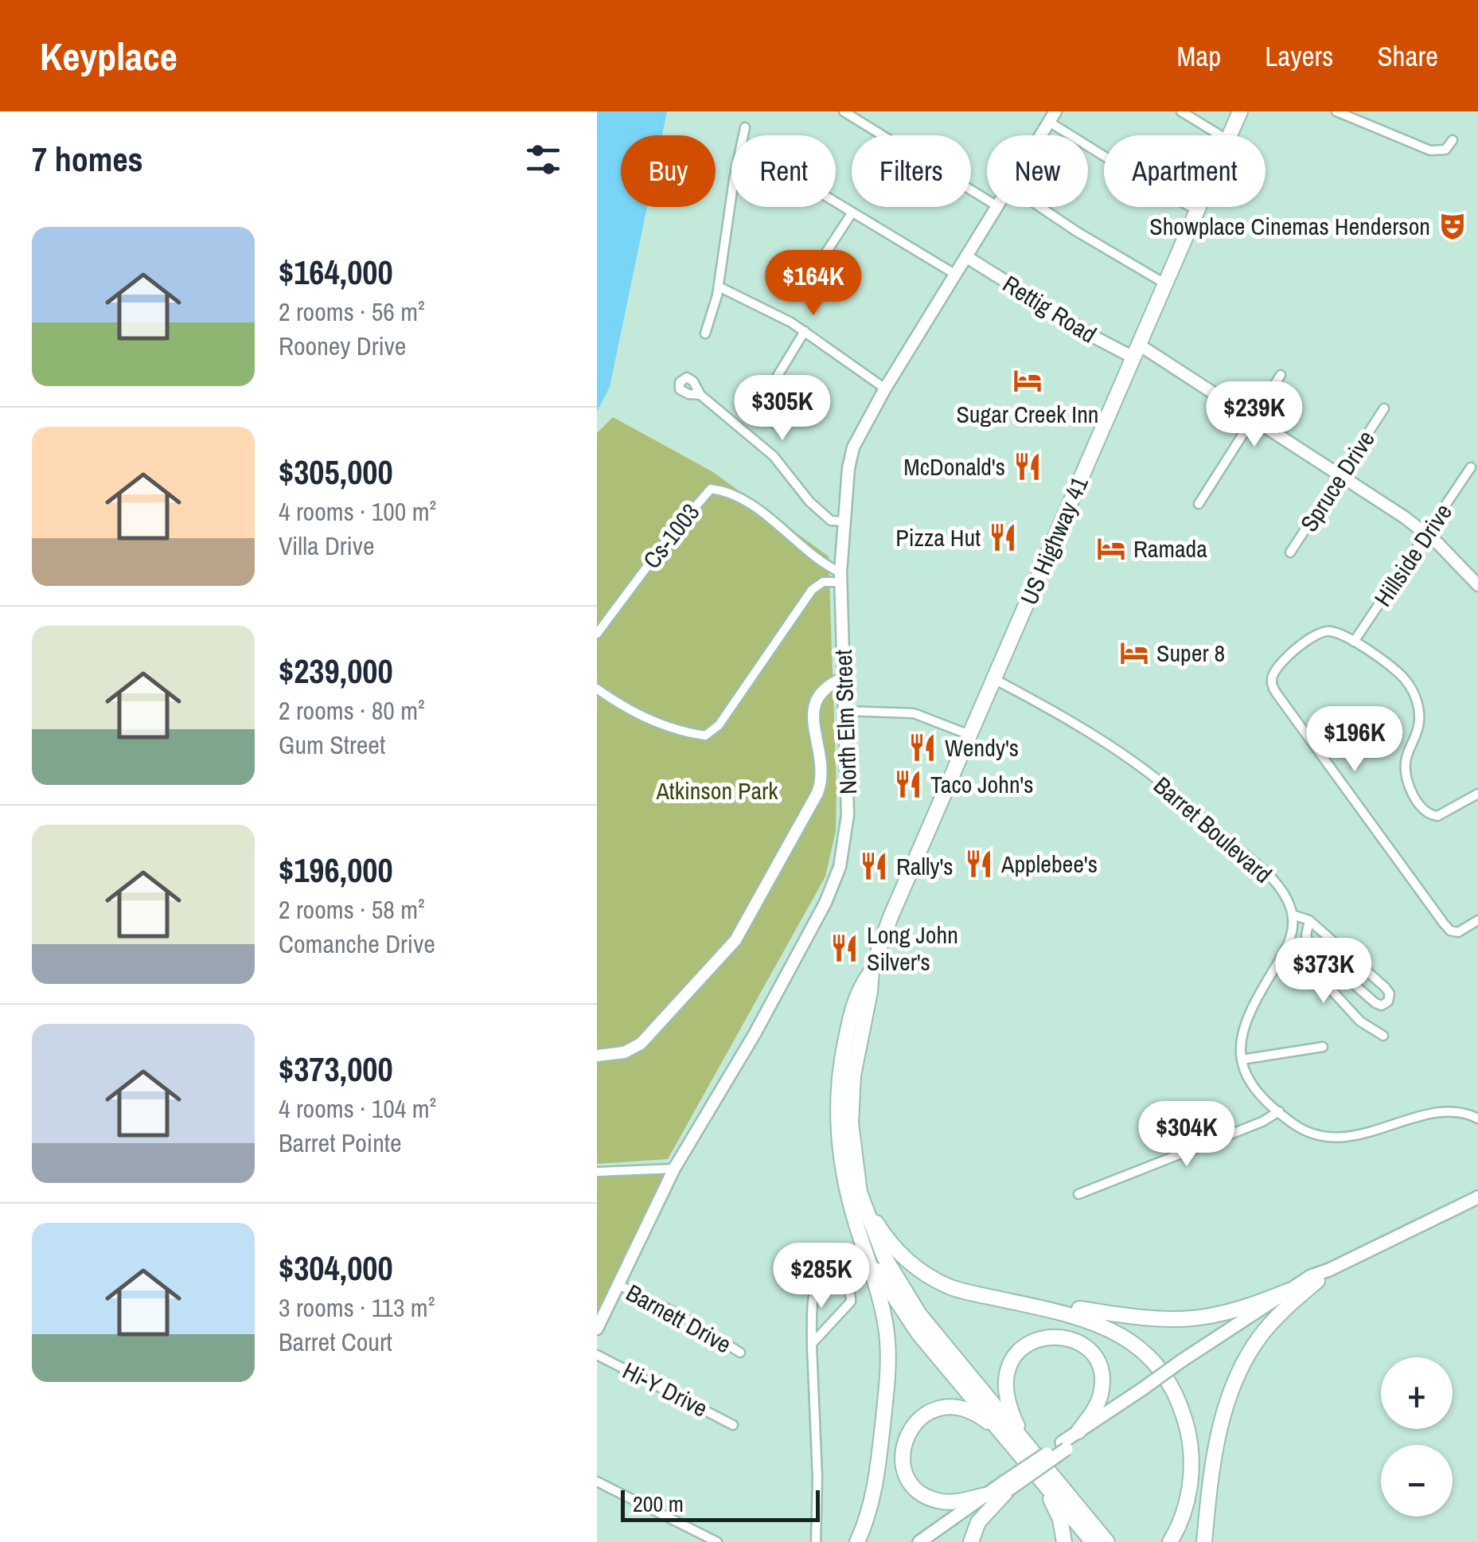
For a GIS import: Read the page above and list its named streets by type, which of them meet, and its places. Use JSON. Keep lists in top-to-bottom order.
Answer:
{
  "streets": {
    "highway": ["US Highway 41"],
    "street": [
      "Rettig Road",
      "Spruce Drive",
      "Cs-1003",
      "Hillside Drive",
      "North Elm Street",
      "Barret Boulevard",
      "Barnett Drive",
      "Hi-Y Drive"
    ]
  },
  "crossings": [
    ["Rettig Road", "Spruce Drive"],
    ["Rettig Road", "US Highway 41"],
    ["Rettig Road", "Hillside Drive"],
    ["Rettig Road", "North Elm Street"],
    ["Cs-1003", "North Elm Street"],
    ["US Highway 41", "Barret Boulevard"],
    ["North Elm Street", "Barnett Drive"]
  ],
  "parks": ["Atkinson Park"],
  "places": {
    "theatre": ["Showplace Cinemas Henderson"],
    "hotel": ["Sugar Creek Inn", "Ramada", "Super 8"],
    "restaurant": [
      "McDonald's",
      "Pizza Hut",
      "Wendy's",
      "Taco John's",
      "Applebee's",
      "Rally's",
      "Long John Silver's"
    ]
  },
  "scale_bar": "200 m",
  "page": {
    "header": "Keyplace",
    "nav": ["Map", "Layers", "Share"],
    "heading": "7 homes",
    "chip": [
      "Buy",
      "Rent",
      "Filters",
      "New",
      "Apartment"
    ],
    "list": [
      {
        "name": "$164,000",
        "note": "2 rooms · 56 m² · Rooney Drive"
      },
      {
        "name": "$305,000",
        "note": "4 rooms · 100 m² · Villa Drive"
      },
      {
        "name": "$239,000",
        "note": "2 rooms · 80 m² · Gum Street"
      },
      {
        "name": "$196,000",
        "note": "2 rooms · 58 m² · Comanche Drive"
      },
      {
        "name": "$373,000",
        "note": "4 rooms · 104 m² · Barret Pointe"
      },
      {
        "name": "$304,000",
        "note": "3 rooms · 113 m² · Barret Court"
      }
    ],
    "price": [
      "$164K",
      "$305K",
      "$239K",
      "$196K",
      "$373K",
      "$304K",
      "$285K"
    ],
    "map_buttons": ["+", "−"],
    "scale": "200 m"
  }
}
